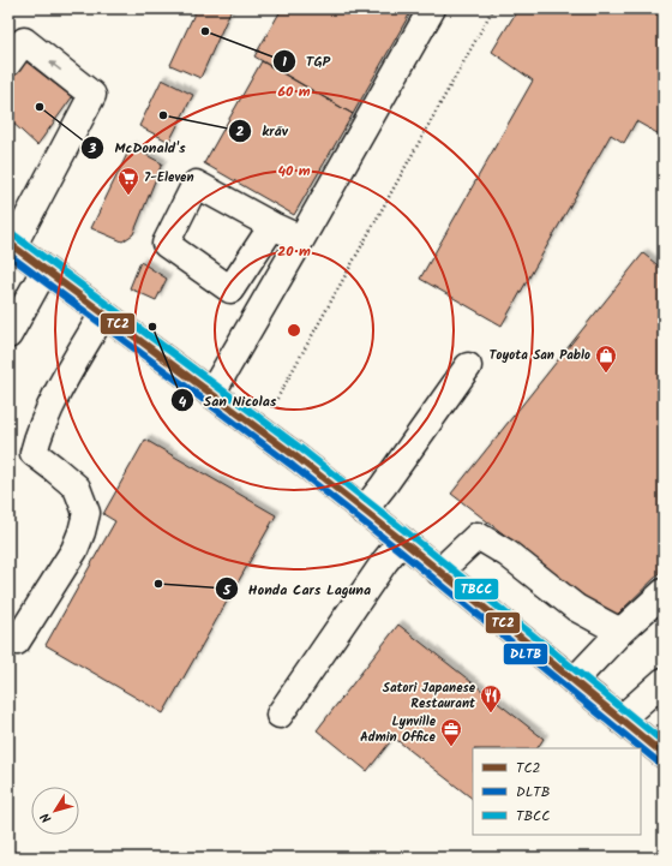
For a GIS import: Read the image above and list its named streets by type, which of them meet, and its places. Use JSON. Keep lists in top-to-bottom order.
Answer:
{
  "places": {
    "other": [
      "TGP",
      "McDonald's",
      "krāv",
      "San Nicolas",
      "Honda Cars Laguna"
    ],
    "supermarket": ["7-Eleven"],
    "shop": ["Toyota San Pablo"],
    "restaurant": ["Satori Japanese Restaurant"],
    "office": ["Lynville Admin Office"]
  },
  "lines": ["transit line TBCC", "transit line TC2", "transit line DLTB"],
  "legend": ["TC2", "DLTB", "TBCC"],
  "north": "bottom left",
  "rings": ["60 m", "40 m", "20 m"]
}
